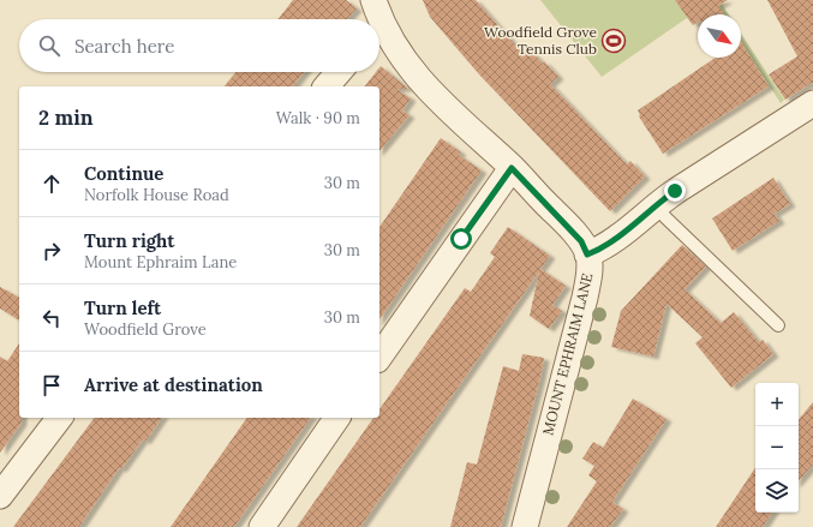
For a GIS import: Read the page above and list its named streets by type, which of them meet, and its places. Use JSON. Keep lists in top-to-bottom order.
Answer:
{
  "streets": {
    "street": ["MOUNT EPHRAIM LANE"]
  },
  "places": {
    "sports": ["Woodfield Grove Tennis Club"]
  },
  "north": "bottom right",
  "page": {
    "search": "Search here",
    "heading": ["2 min", "Walk · 90 m"],
    "list": [
      ["Continue", "Norfolk House Road", "30 m"],
      ["Turn right", "Mount Ephraim Lane", "30 m"],
      ["Turn left", "Woodfield Grove", "30 m"],
      "Arrive at destination"
    ],
    "map_buttons": ["+", "−"]
  }
}
